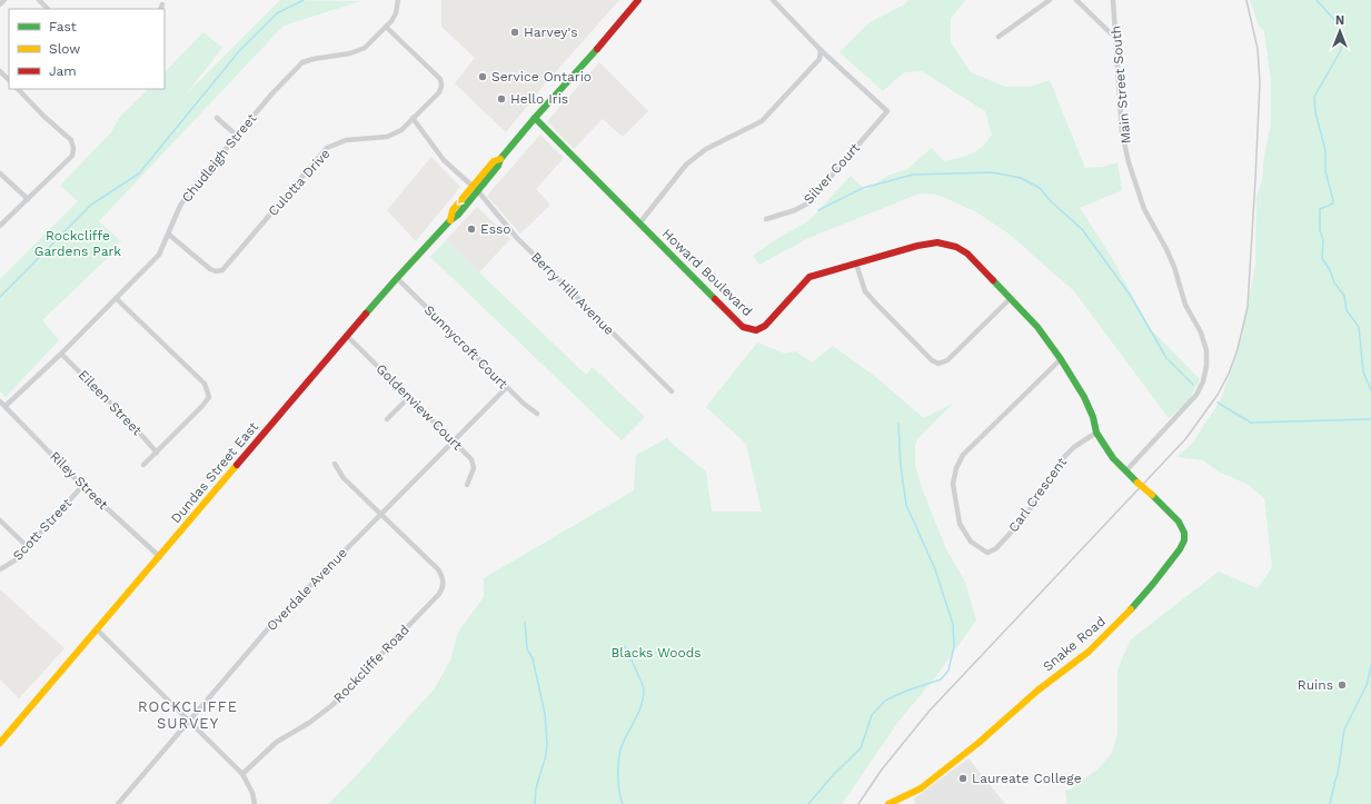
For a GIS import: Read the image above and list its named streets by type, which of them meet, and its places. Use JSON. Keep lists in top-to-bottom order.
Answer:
{
  "streets": {
    "street": [
      "Main Street South",
      "Chudleigh Street",
      "Silver Court",
      "Culotta Drive",
      "Howard Boulevard",
      "Berry Hill Avenue",
      "Sunnycroft Court",
      "Eileen Street",
      "Goldenview Court",
      "Dundas Street East",
      "Riley Street",
      "Carl Crescent",
      "Scott Street",
      "Overdale Avenue",
      "Snake Road",
      "Rockcliffe Road"
    ]
  },
  "crossings": [
    ["Main Street South", "Snake Road"],
    ["Chudleigh Street", "Culotta Drive"],
    ["Chudleigh Street", "Eileen Street"],
    ["Chudleigh Street", "Riley Street"],
    ["Culotta Drive", "Berry Hill Avenue"],
    ["Howard Boulevard", "Dundas Street East"],
    ["Howard Boulevard", "Carl Crescent"],
    ["Howard Boulevard", "Snake Road"],
    ["Berry Hill Avenue", "Dundas Street East"],
    ["Sunnycroft Court", "Dundas Street East"],
    ["Sunnycroft Court", "Overdale Avenue"],
    ["Goldenview Court", "Dundas Street East"],
    ["Goldenview Court", "Overdale Avenue"],
    ["Dundas Street East", "Riley Street"],
    ["Riley Street", "Scott Street"],
    ["Carl Crescent", "Snake Road"],
    ["Overdale Avenue", "Rockcliffe Road"]
  ],
  "districts": ["ROCKCLIFFE SURVEY"],
  "parks": ["Rockcliffe Gardens Park", "Blacks Woods"],
  "places": [
    "Harvey's",
    "Service Ontario",
    "Hello Iris",
    "Esso",
    "Ruins",
    "Laureate College"
  ],
  "legend": ["Fast", "Slow", "Jam"],
  "north": "top"
}
